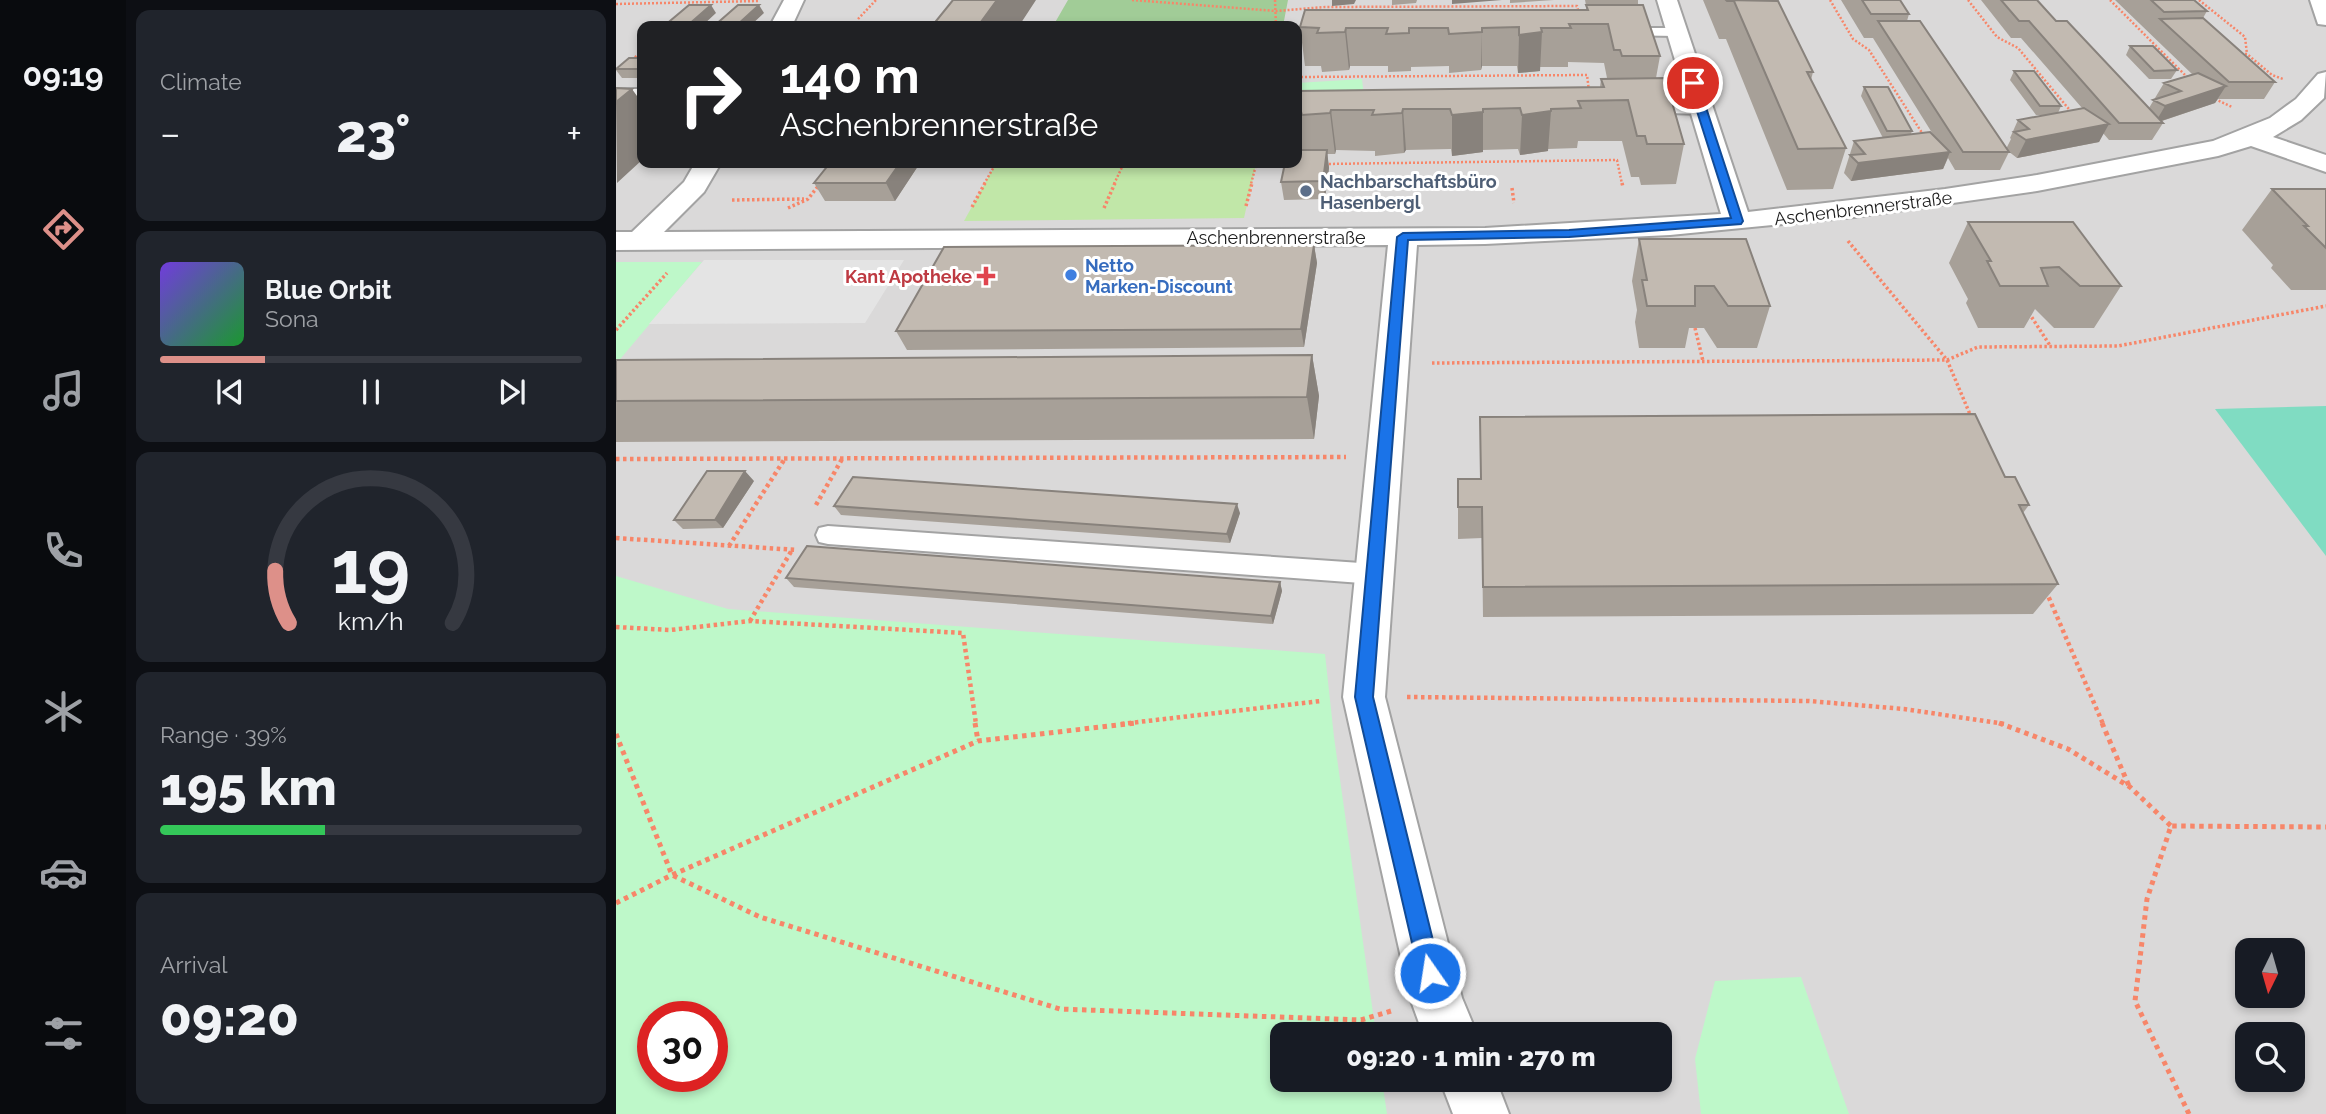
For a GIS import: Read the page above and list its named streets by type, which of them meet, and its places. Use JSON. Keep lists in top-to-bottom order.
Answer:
{
  "streets": {
    "street": ["Aschenbrennerstraße"]
  },
  "places": {
    "other": ["Nachbarschaftsbüro Hasenbergl", "Netto Marken-Discount"],
    "health": ["Kant Apotheke"]
  },
  "north": "bottom",
  "page": {
    "tabs": "09:19",
    "tile": [
      "Climate",
      ["Range · 39%", "195 km"],
      ["Arrival", "09:20"]
    ],
    "turn": ["140 m", "Aschenbrennerstraße"],
    "heat": ["−", "23°", "+"],
    "song": ["Blue Orbit", "Sona"],
    "limit": "30",
    "trip": "09:20 · 1 min · 270 m",
    "gauge": ["19", "km/h"]
  }
}
